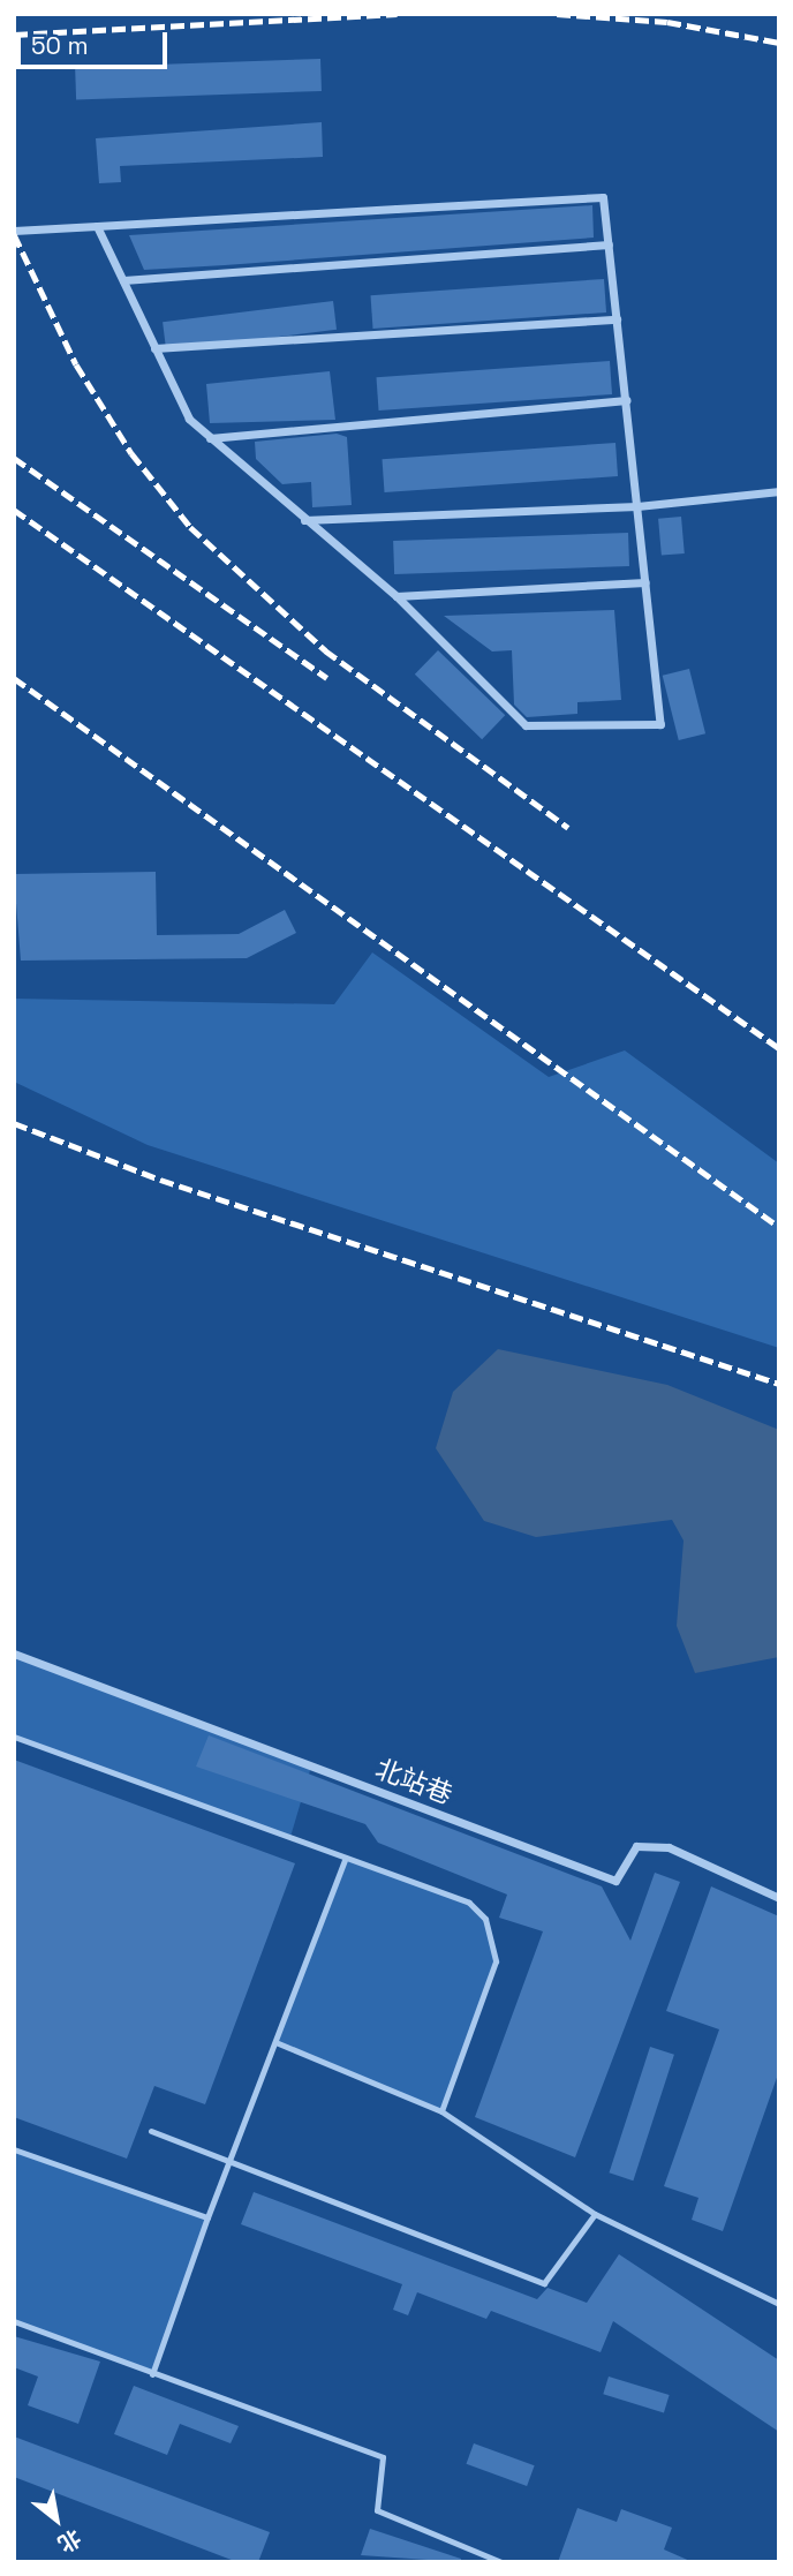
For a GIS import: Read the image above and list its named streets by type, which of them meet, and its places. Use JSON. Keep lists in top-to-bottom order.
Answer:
{
  "streets": {
    "street": ["北站巷"]
  },
  "scale_bar": "50 m",
  "north": "bottom right"
}
